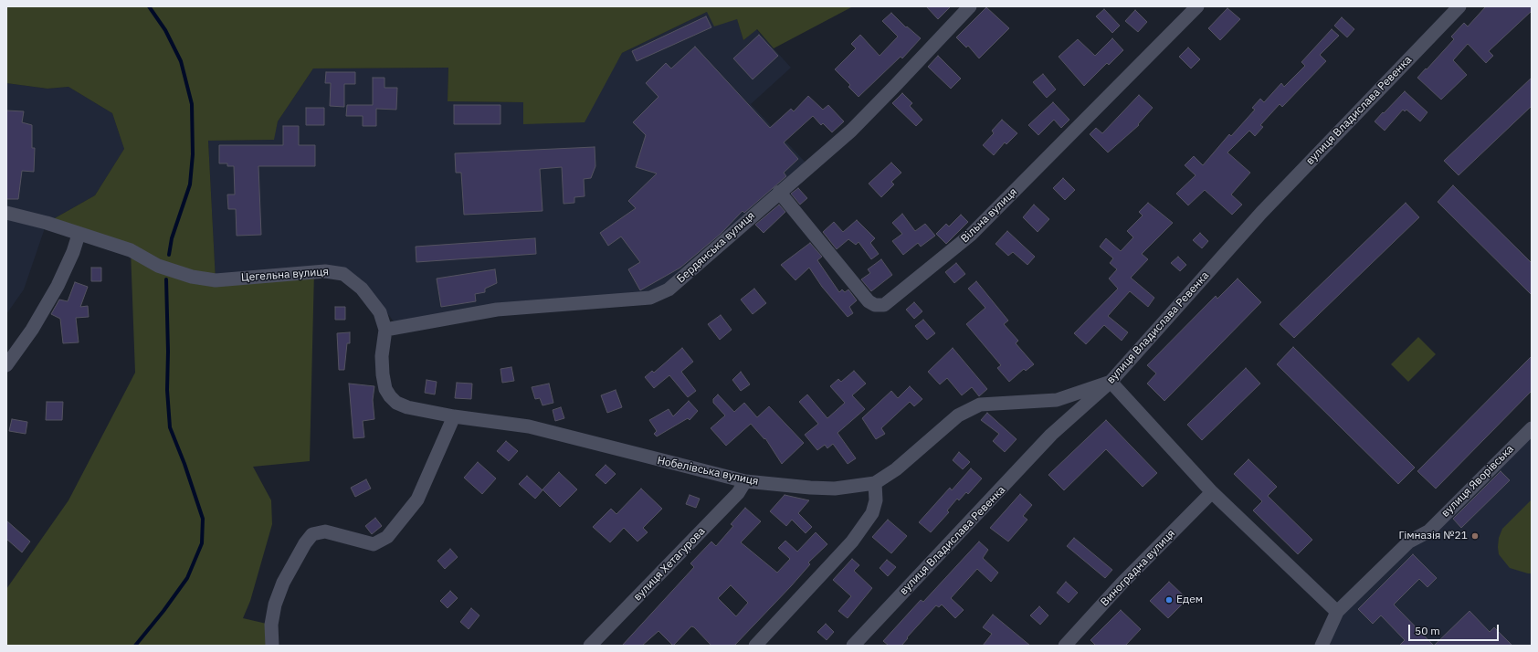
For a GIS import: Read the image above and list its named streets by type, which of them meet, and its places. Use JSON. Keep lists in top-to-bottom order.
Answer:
{
  "streets": {
    "street": [
      "вулиця Владислава Ревенка",
      "Вільна вулиця",
      "Бердянська вулиця",
      "Цегельна вулиця",
      "Нобелівська вулиця",
      "вулиця Яворівська",
      "вулиця Хетагурова",
      "Виноградна вулиця"
    ]
  },
  "crossings": [
    ["вулиця Владислава Ревенка", "Нобелівська вулиця"],
    ["Вільна вулиця", "Бердянська вулиця"],
    ["Бердянська вулиця", "Цегельна вулиця"],
    ["Цегельна вулиця", "Нобелівська вулиця"],
    ["Нобелівська вулиця", "вулиця Хетагурова"]
  ],
  "places": ["Гімназія №21", "Едем"],
  "scale_bar": "50 m"
}
